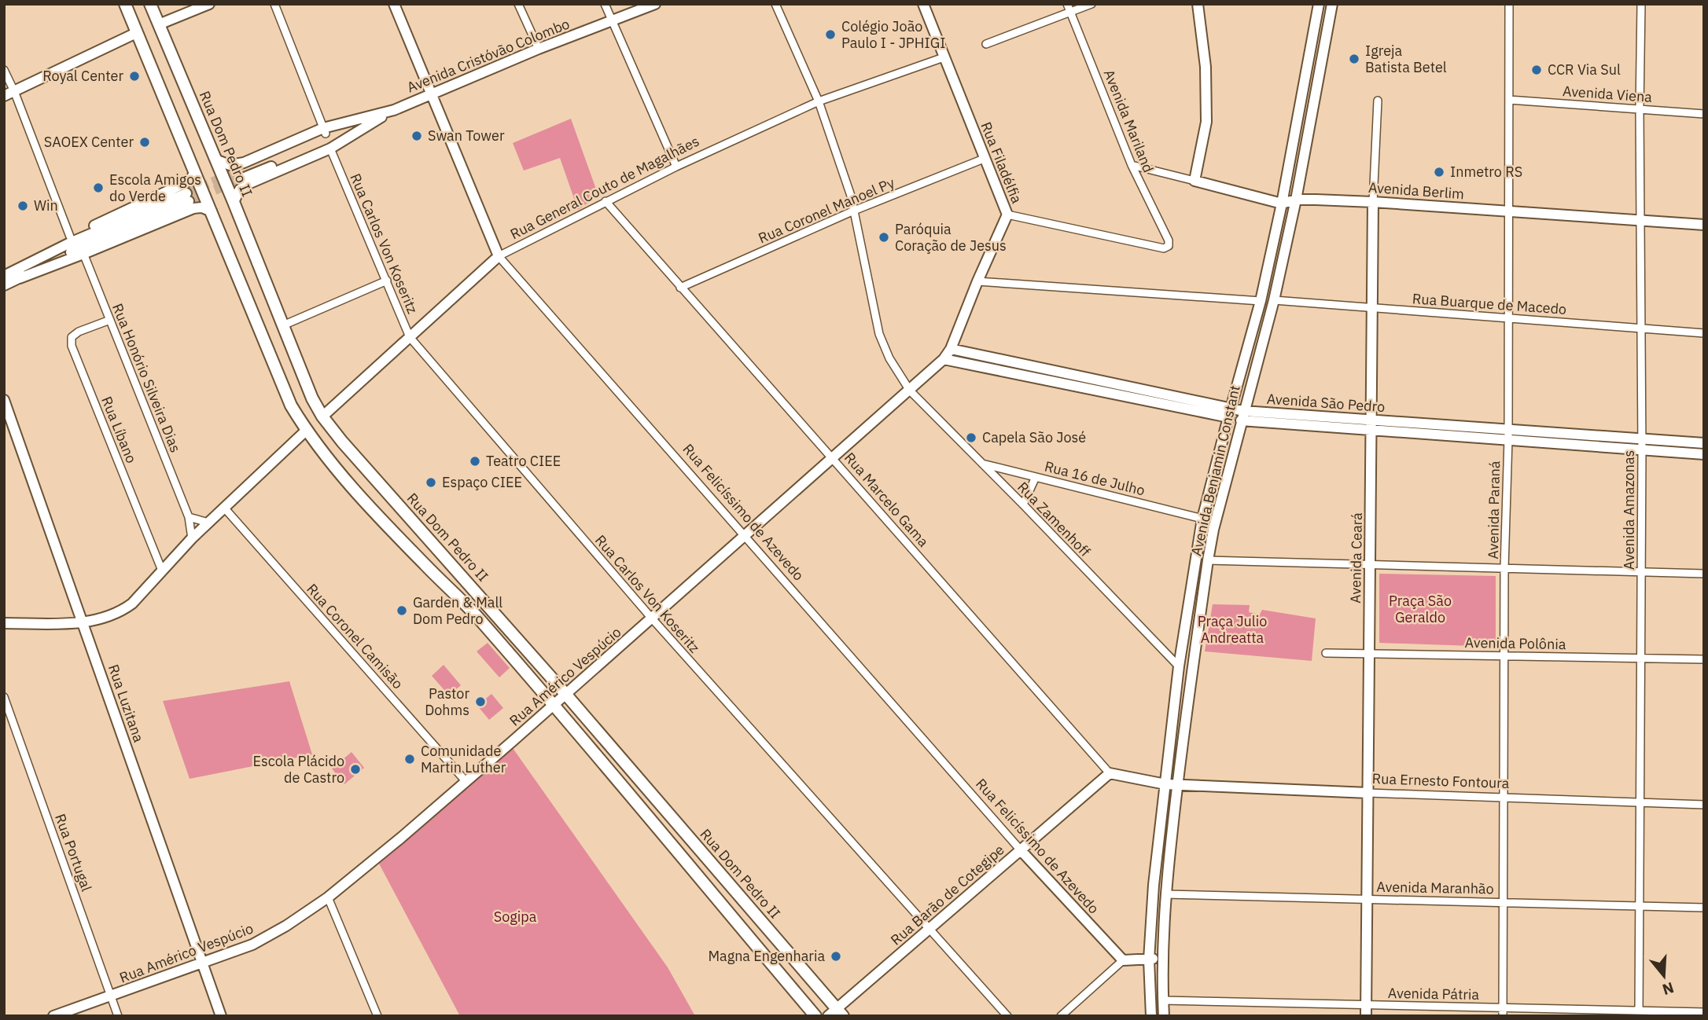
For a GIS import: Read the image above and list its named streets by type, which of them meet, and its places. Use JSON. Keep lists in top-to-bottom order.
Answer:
{
  "streets": {
    "main road": ["Rua Dom Pedro II"],
    "street": [
      "Avenida Cristóvão Colombo",
      "Avenida Viena",
      "Avenida Mariland",
      "Rua Filadélfia",
      "Rua General Couto de Magalhães",
      "Avenida Berlim",
      "Rua Coronel Manoel Py",
      "Rua Carlos Von Koseritz",
      "Rua Buarque de Macedo",
      "Rua Honório Silveira Dias",
      "Avenida São Pedro",
      "Rua Líbano",
      "Avenida Benjamin Constant",
      "Rua 16 de Julho",
      "Rua Marcelo Gama",
      "Avenida Paraná",
      "Avenida Amazonas",
      "Rua Felicíssimo de Azevedo",
      "Rua Zamenhoff",
      "Avenida Ceará",
      "Rua Coronel Camisão",
      "Avenida Polônia",
      "Rua Américo Vespúcio",
      "Rua Luzitana",
      "Rua Ernesto Fontoura",
      "Rua Portugal",
      "Avenida Maranhão",
      "Rua Barão de Cotegipe",
      "Avenida Pátria"
    ]
  },
  "crossings": [
    ["Avenida Cristóvão Colombo", "Rua Dom Pedro II"],
    ["Avenida Cristóvão Colombo", "Rua Carlos Von Koseritz"],
    ["Avenida Cristóvão Colombo", "Rua Felicíssimo de Azevedo"],
    ["Avenida Viena", "Avenida Paraná"],
    ["Avenida Viena", "Avenida Amazonas"],
    ["Avenida Mariland", "Rua Filadélfia"],
    ["Avenida Mariland", "Avenida Berlim"],
    ["Rua Dom Pedro II", "Rua General Couto de Magalhães"],
    ["Rua Dom Pedro II", "Rua Américo Vespúcio"],
    ["Rua Dom Pedro II", "Rua Barão de Cotegipe"],
    ["Rua Filadélfia", "Rua General Couto de Magalhães"],
    ["Rua Filadélfia", "Rua Coronel Manoel Py"],
    ["Rua Filadélfia", "Avenida São Pedro"],
    ["Rua Filadélfia", "Rua Américo Vespúcio"],
    ["Rua General Couto de Magalhães", "Rua Carlos Von Koseritz"],
    ["Rua General Couto de Magalhães", "Rua Marcelo Gama"],
    ["Rua General Couto de Magalhães", "Rua Felicíssimo de Azevedo"],
    ["Rua General Couto de Magalhães", "Rua Zamenhoff"],
    ["Avenida Berlim", "Avenida Benjamin Constant"],
    ["Avenida Berlim", "Avenida Paraná"],
    ["Avenida Berlim", "Avenida Amazonas"],
    ["Avenida Berlim", "Avenida Ceará"],
    ["Rua Coronel Manoel Py", "Rua Marcelo Gama"],
    ["Rua Coronel Manoel Py", "Rua Zamenhoff"],
    ["Rua Carlos Von Koseritz", "Rua Américo Vespúcio"],
    ["Rua Carlos Von Koseritz", "Rua Barão de Cotegipe"],
    ["Rua Buarque de Macedo", "Avenida Benjamin Constant"],
    ["Rua Buarque de Macedo", "Avenida Paraná"],
    ["Rua Buarque de Macedo", "Avenida Amazonas"],
    ["Rua Buarque de Macedo", "Avenida Ceará"],
    ["Rua Honório Silveira Dias", "Rua Líbano"],
    ["Avenida São Pedro", "Avenida Benjamin Constant"],
    ["Avenida São Pedro", "Avenida Paraná"],
    ["Avenida São Pedro", "Avenida Amazonas"],
    ["Avenida São Pedro", "Avenida Ceará"],
    ["Avenida São Pedro", "Rua Américo Vespúcio"],
    ["Avenida Benjamin Constant", "Rua 16 de Julho"],
    ["Avenida Benjamin Constant", "Rua Zamenhoff"],
    ["Avenida Benjamin Constant", "Rua Ernesto Fontoura"],
    ["Avenida Benjamin Constant", "Avenida Maranhão"],
    ["Avenida Benjamin Constant", "Avenida Pátria"],
    ["Rua 16 de Julho", "Rua Zamenhoff"],
    ["Rua Marcelo Gama", "Rua Américo Vespúcio"],
    ["Rua Marcelo Gama", "Rua Barão de Cotegipe"],
    ["Avenida Paraná", "Avenida Polônia"],
    ["Avenida Paraná", "Rua Ernesto Fontoura"],
    ["Avenida Paraná", "Avenida Maranhão"],
    ["Avenida Paraná", "Avenida Pátria"],
    ["Avenida Amazonas", "Avenida Polônia"],
    ["Avenida Amazonas", "Rua Ernesto Fontoura"],
    ["Avenida Amazonas", "Avenida Maranhão"],
    ["Avenida Amazonas", "Avenida Pátria"],
    ["Rua Felicíssimo de Azevedo", "Rua Américo Vespúcio"],
    ["Rua Felicíssimo de Azevedo", "Rua Barão de Cotegipe"],
    ["Rua Zamenhoff", "Rua Américo Vespúcio"],
    ["Avenida Ceará", "Avenida Polônia"],
    ["Avenida Ceará", "Rua Ernesto Fontoura"],
    ["Avenida Ceará", "Avenida Maranhão"],
    ["Avenida Ceará", "Avenida Pátria"],
    ["Rua Coronel Camisão", "Rua Américo Vespúcio"],
    ["Rua Américo Vespúcio", "Rua Luzitana"],
    ["Rua Américo Vespúcio", "Rua Portugal"]
  ],
  "parks": ["Praça São Geraldo", "Praça Julio Andreatta", "Sogipa"],
  "places": [
    "Colégio João Paulo I - JPHIGI",
    "Igreja Batista Betel",
    "CCR Via Sul",
    "Royal Center",
    "Swan Tower",
    "SAOEX Center",
    "Inmetro RS",
    "Escola Amigos do Verde",
    "Win",
    "Paróquia Coração de Jesus",
    "Capela São José",
    "Teatro CIEE",
    "Espaço CIEE",
    "Garden & Mall Dom Pedro",
    "Pastor Dohms",
    "Comunidade Martin Luther",
    "Escola Plácido de Castro",
    "Magna Engenharia"
  ],
  "north": "bottom"
}
